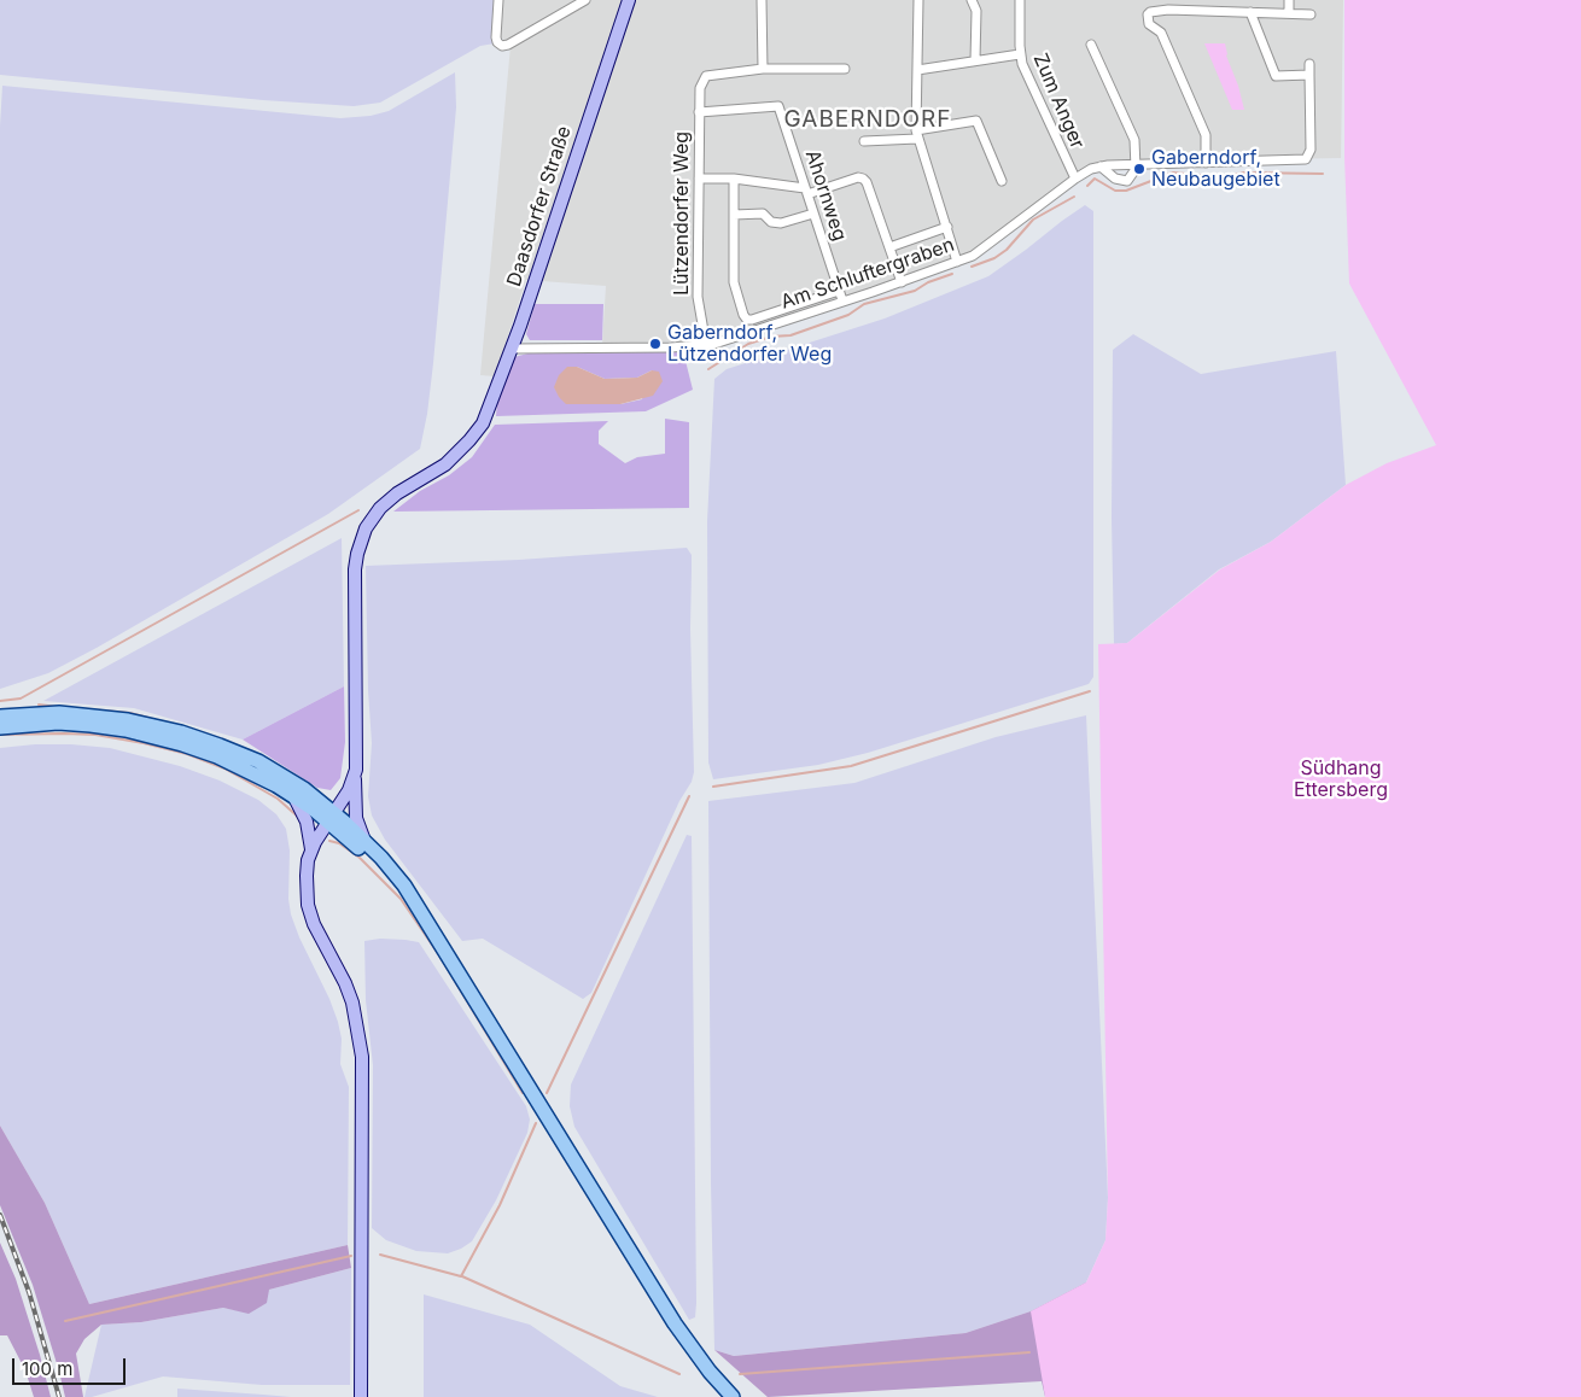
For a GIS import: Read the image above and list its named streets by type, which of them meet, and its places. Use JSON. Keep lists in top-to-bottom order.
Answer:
{
  "streets": {
    "street": [
      "Zum Anger",
      "Ahornweg",
      "Daasdorfer Straße",
      "Lützendorfer Weg",
      "Am Schluftergraben"
    ]
  },
  "crossings": [
    ["Zum Anger", "Am Schluftergraben"],
    ["Ahornweg", "Lützendorfer Weg"],
    ["Ahornweg", "Am Schluftergraben"],
    ["Daasdorfer Straße", "Am Schluftergraben"],
    ["Lützendorfer Weg", "Am Schluftergraben"]
  ],
  "districts": ["GABERNDORF"],
  "parks": ["Südhang Ettersberg"],
  "places": ["Gaberndorf, Neubaugebiet", "Gaberndorf, Lützendorfer Weg"],
  "scale_bar": "100 m"
}
